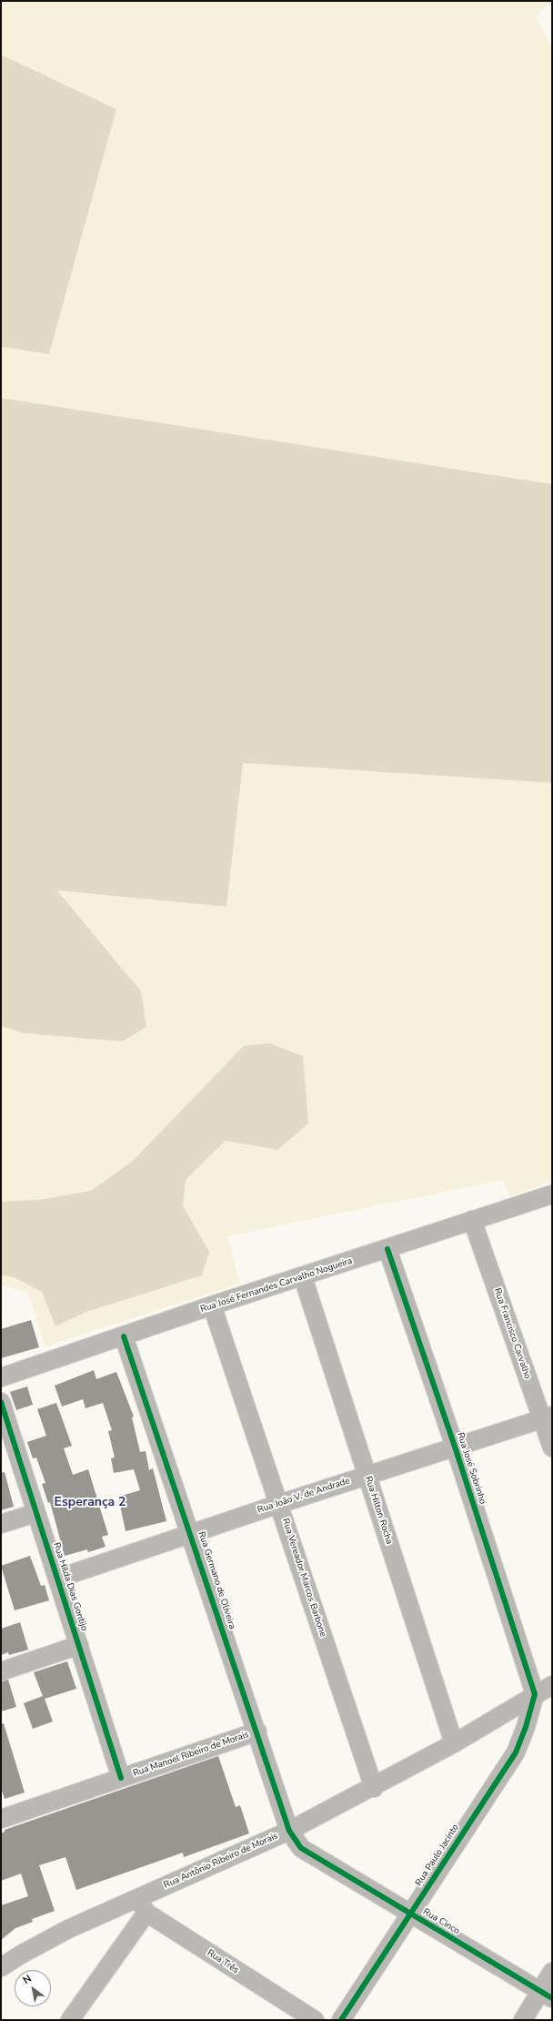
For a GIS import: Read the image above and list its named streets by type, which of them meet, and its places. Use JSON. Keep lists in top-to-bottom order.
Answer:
{
  "streets": {
    "street": [
      "Rua José Fernandes Carvalho Nogueira",
      "Rua Francisco Carvalho",
      "Rua José Sobrinho",
      "Rua João V. de Andrade",
      "Rua Hilton Rocha",
      "Rua Vereador Marcos Barbone",
      "Rua Germano de Oliveira",
      "Rua Hilda Dias Gontijo",
      "Rua Manoel Ribeiro de Morais",
      "Rua Paulo Jacinto",
      "Rua Antônio Ribeiro de Morais",
      "Rua Cinco",
      "Rua Três"
    ]
  },
  "crossings": [
    ["Rua José Fernandes Carvalho Nogueira", "Rua Francisco Carvalho"],
    ["Rua José Fernandes Carvalho Nogueira", "Rua José Sobrinho"],
    ["Rua José Fernandes Carvalho Nogueira", "Rua Hilton Rocha"],
    ["Rua José Fernandes Carvalho Nogueira", "Rua Vereador Marcos Barbone"],
    ["Rua José Fernandes Carvalho Nogueira", "Rua Germano de Oliveira"],
    ["Rua Francisco Carvalho", "Rua João V. de Andrade"],
    ["Rua José Sobrinho", "Rua João V. de Andrade"],
    ["Rua José Sobrinho", "Rua Paulo Jacinto"],
    ["Rua José Sobrinho", "Rua Antônio Ribeiro de Morais"],
    ["Rua João V. de Andrade", "Rua Hilton Rocha"],
    ["Rua João V. de Andrade", "Rua Vereador Marcos Barbone"],
    ["Rua João V. de Andrade", "Rua Germano de Oliveira"],
    ["Rua João V. de Andrade", "Rua Hilda Dias Gontijo"],
    ["Rua Hilton Rocha", "Rua Antônio Ribeiro de Morais"],
    ["Rua Vereador Marcos Barbone", "Rua Antônio Ribeiro de Morais"],
    ["Rua Germano de Oliveira", "Rua Manoel Ribeiro de Morais"],
    ["Rua Germano de Oliveira", "Rua Antônio Ribeiro de Morais"],
    ["Rua Germano de Oliveira", "Rua Cinco"],
    ["Rua Hilda Dias Gontijo", "Rua Manoel Ribeiro de Morais"],
    ["Rua Paulo Jacinto", "Rua Antônio Ribeiro de Morais"],
    ["Rua Paulo Jacinto", "Rua Cinco"],
    ["Rua Antônio Ribeiro de Morais", "Rua Cinco"],
    ["Rua Antônio Ribeiro de Morais", "Rua Três"]
  ],
  "districts": ["Esperança 2"],
  "north": "top left"
}
